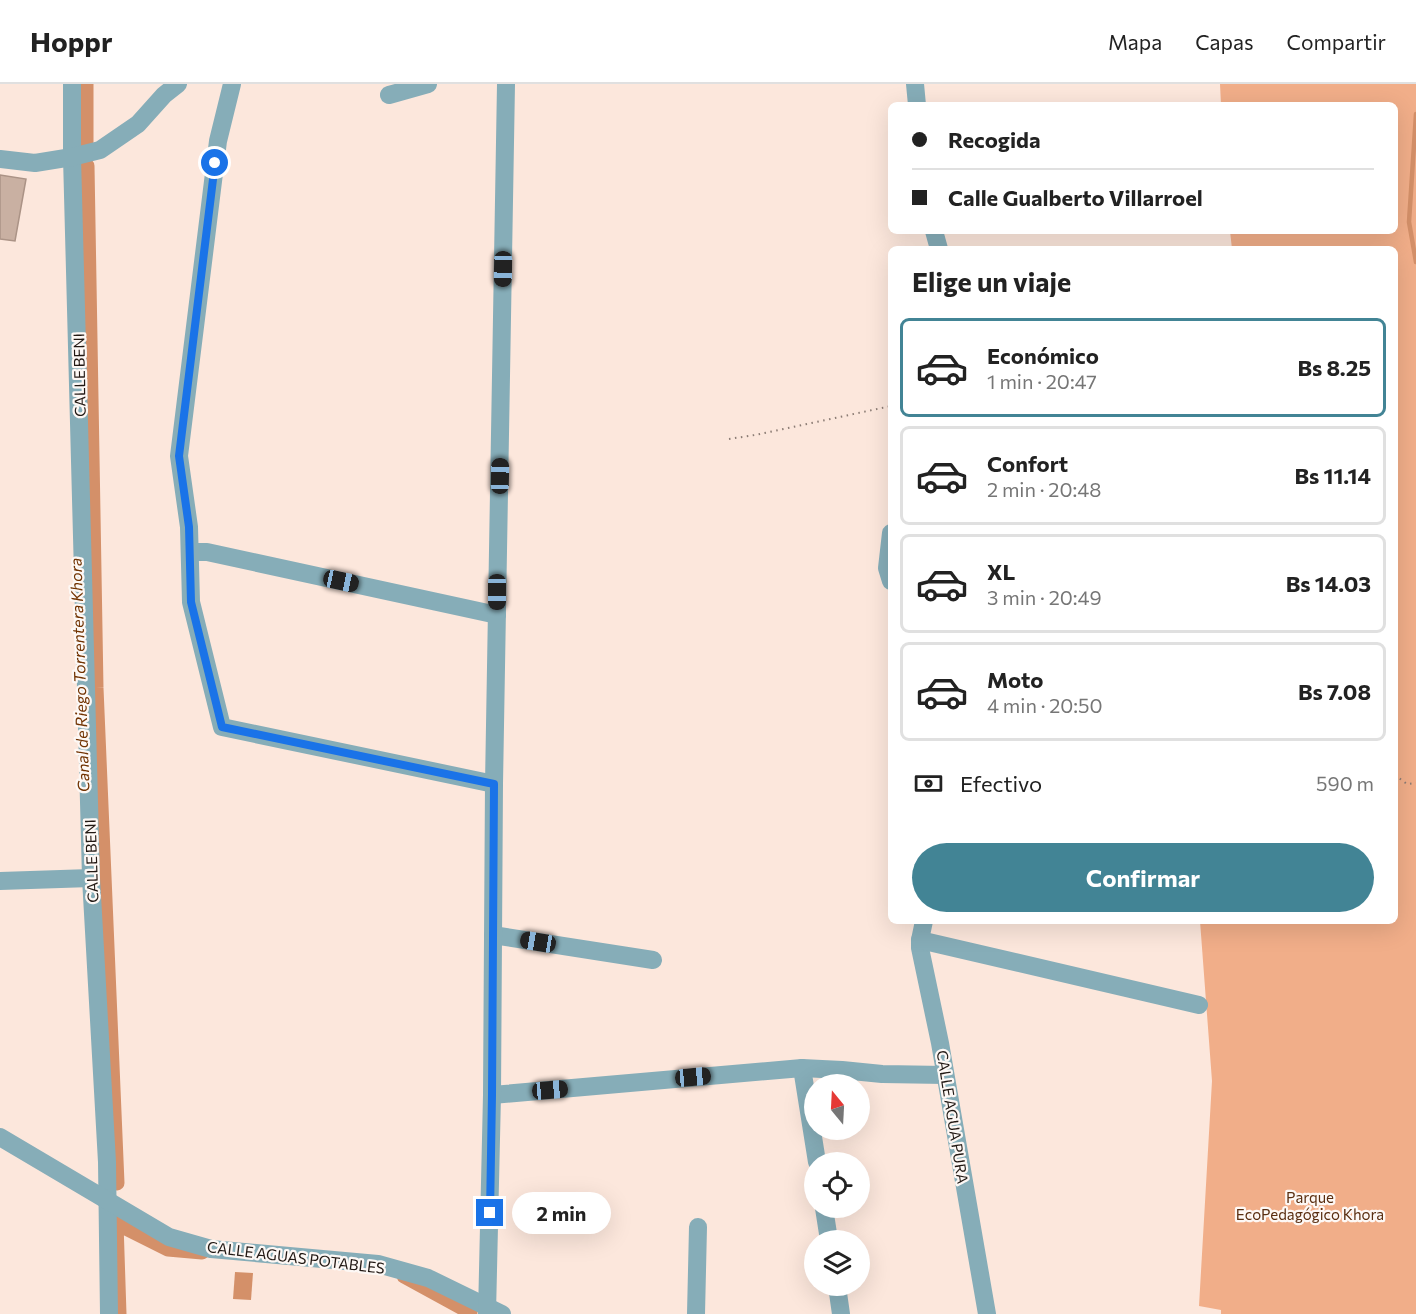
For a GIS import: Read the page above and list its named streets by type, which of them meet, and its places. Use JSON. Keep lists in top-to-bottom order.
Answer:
{
  "streets": {
    "street": ["CALLE BENI", "CALLE AGUA PURA", "CALLE AGUAS POTABLES"]
  },
  "crossings": [
    ["CALLE BENI", "CALLE AGUAS POTABLES"]
  ],
  "water": ["Canal de Riego Torrentera Khora"],
  "parks": ["Parque EcoPedagógico Khora"],
  "north": "top",
  "page": {
    "header": "Hoppr",
    "nav": ["Mapa", "Capas", "Compartir"],
    "banner": ["Recogida", "Calle Gualberto Villarroel"],
    "heading": "Elige un viaje",
    "list": [
      {
        "name": "Económico",
        "note": "1 min · 20:47",
        "value": "Bs 8.25"
      },
      {
        "name": "Confort",
        "note": "2 min · 20:48",
        "value": "Bs 11.14"
      },
      {
        "name": "XL",
        "note": "3 min · 20:49",
        "value": "Bs 14.03"
      },
      {
        "name": "Moto",
        "note": "4 min · 20:50",
        "value": "Bs 7.08"
      }
    ],
    "pay": ["Efectivo", "590 m"],
    "buttons": "Confirmar",
    "bubble": "2 min"
  }
}
